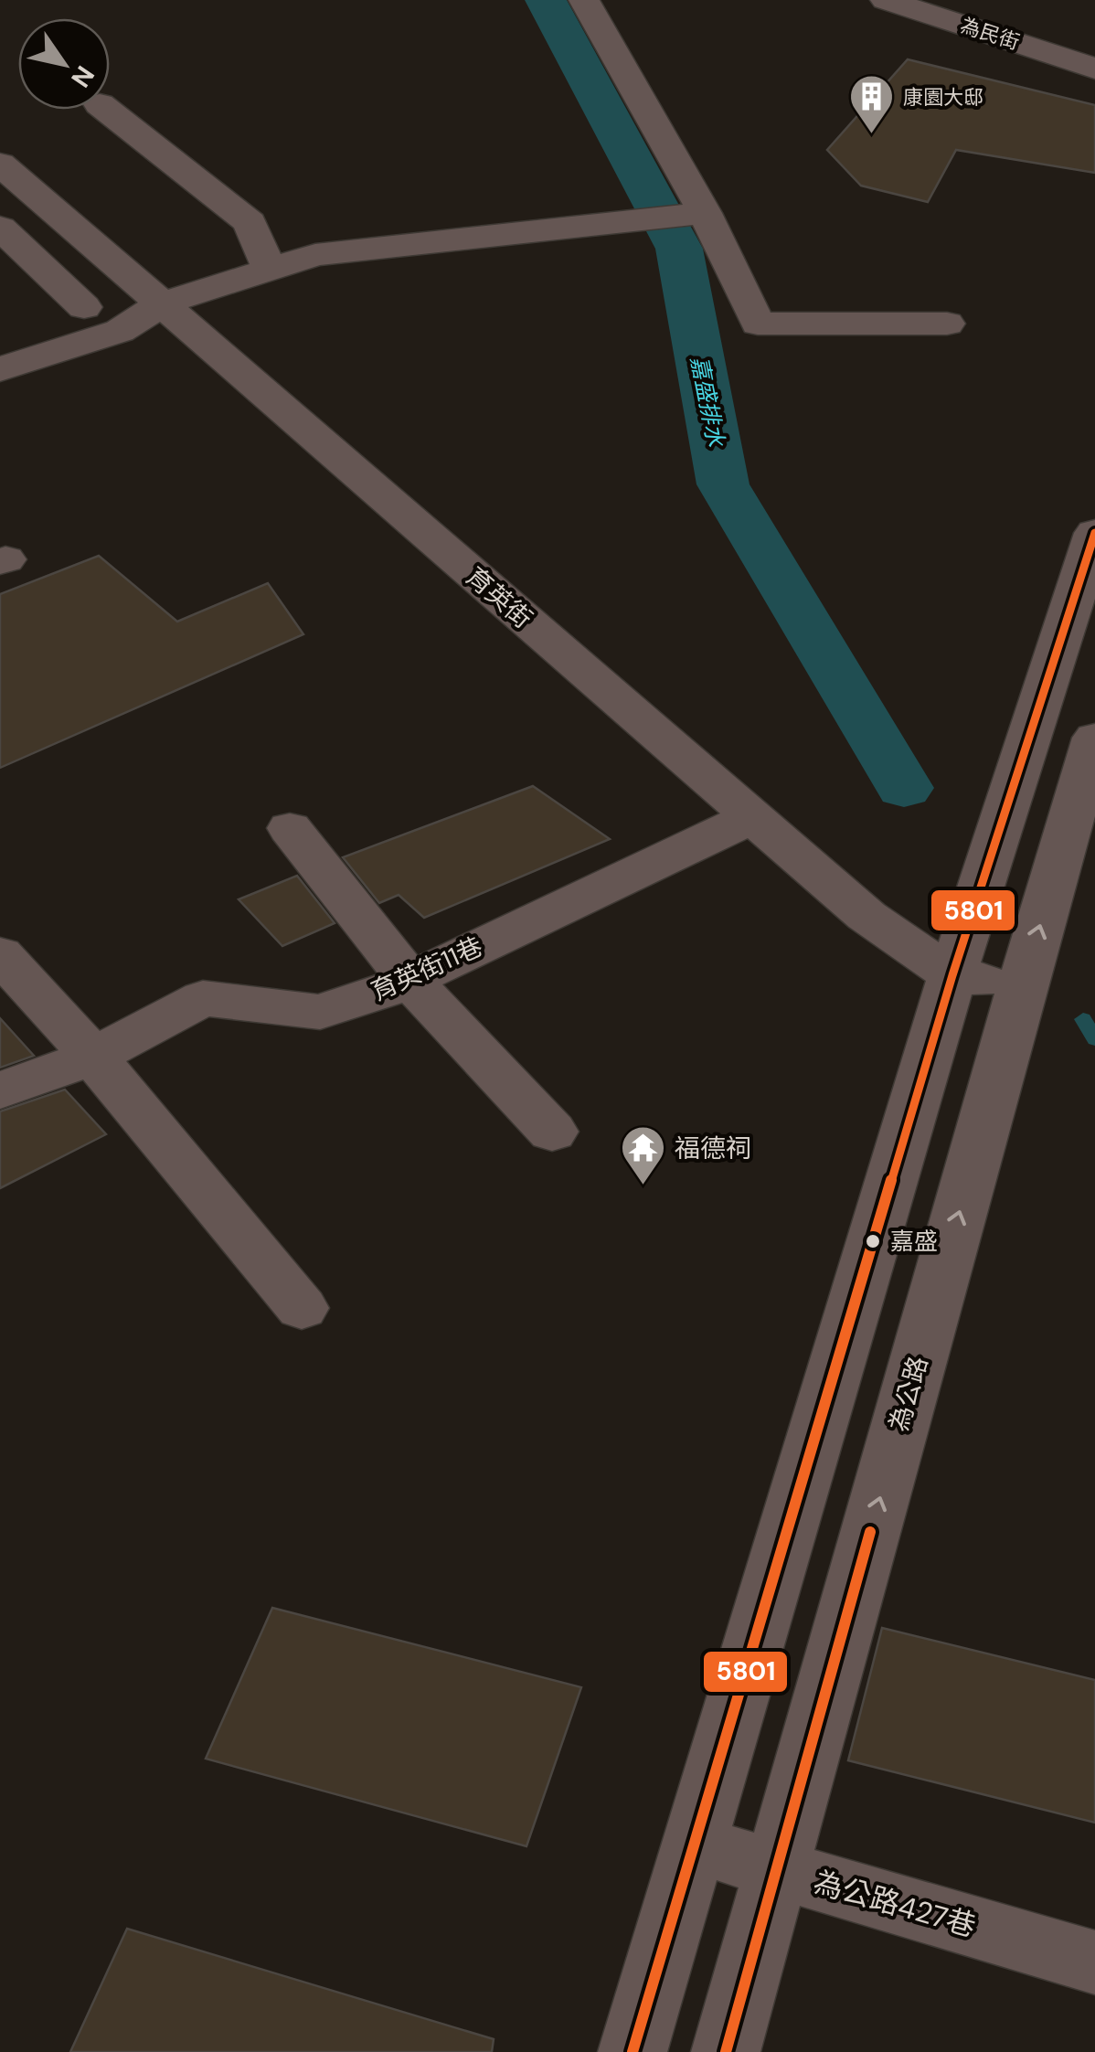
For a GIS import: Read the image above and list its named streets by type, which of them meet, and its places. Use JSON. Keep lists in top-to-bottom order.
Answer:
{
  "streets": {
    "street": [
      "為民街",
      "育英街",
      "育英街11巷",
      "為公路",
      "為公路427巷"
    ]
  },
  "crossings": [
    ["育英街", "育英街11巷"],
    ["育英街", "為公路"],
    ["為公路", "為公路427巷"]
  ],
  "water": ["嘉盛排水"],
  "places": {
    "building": ["康園大邸"],
    "temple": ["福德祠"],
    "other": ["嘉盛"]
  },
  "lines": ["transit line 5801"],
  "north": "bottom right"
}
